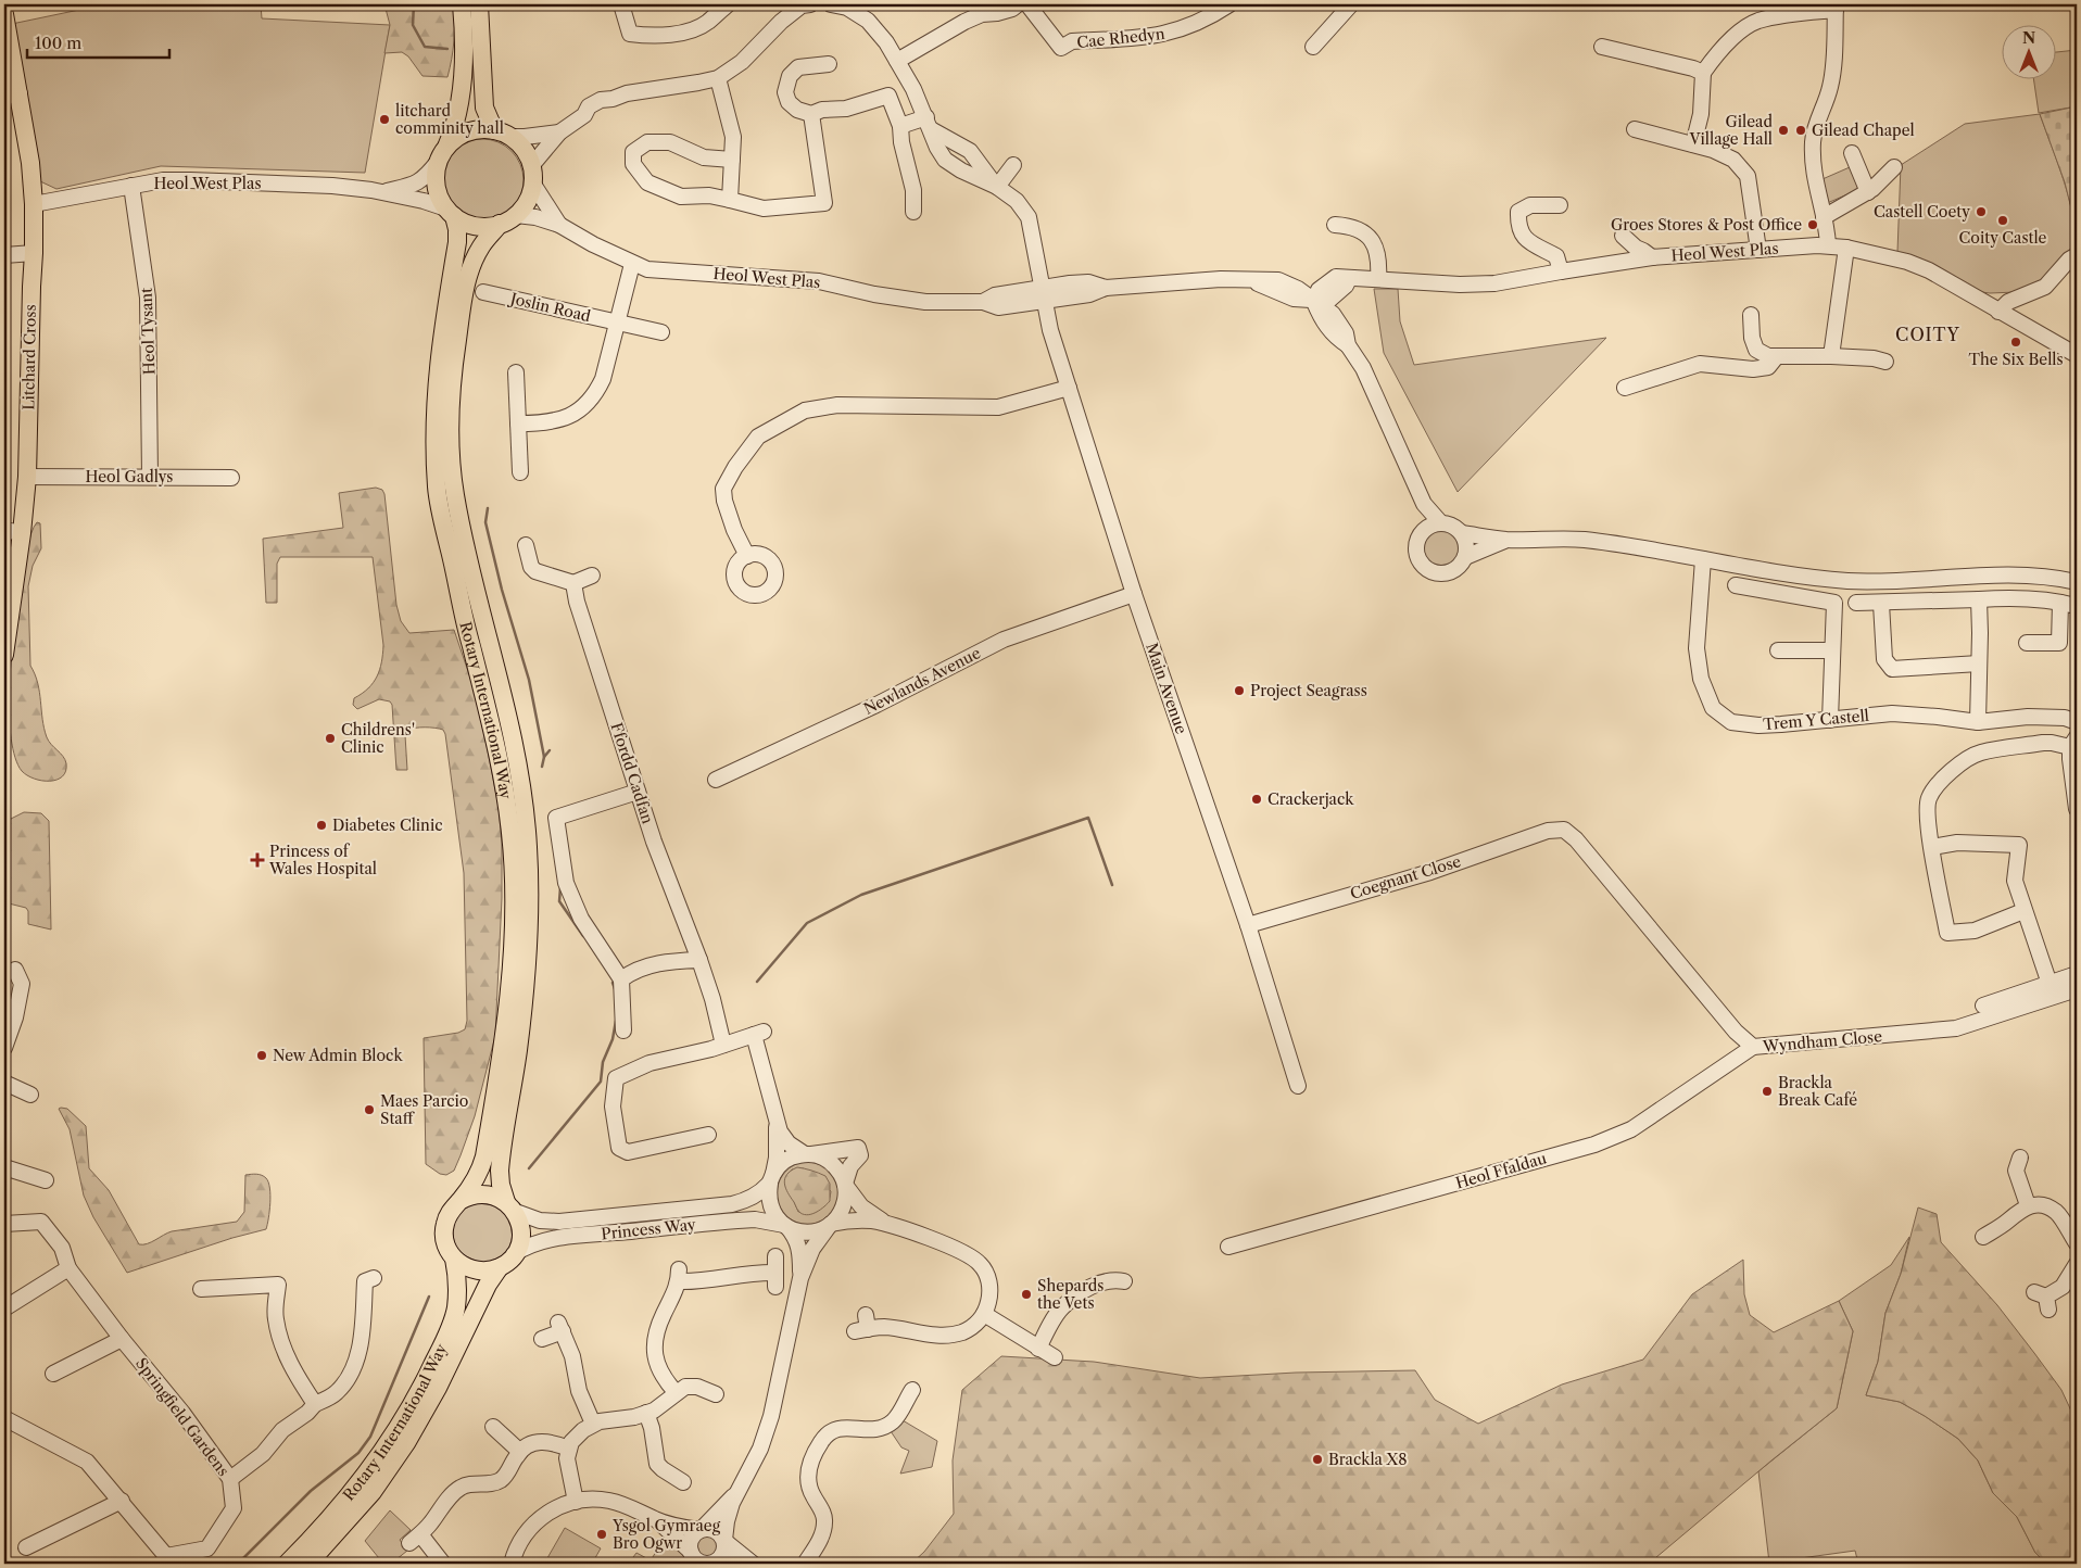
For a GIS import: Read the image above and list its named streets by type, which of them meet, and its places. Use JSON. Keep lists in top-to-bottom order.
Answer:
{
  "streets": {
    "main road": ["Litchard Cross", "Rotary International Way"],
    "street": [
      "Cae Rhedyn",
      "Heol West Plas",
      "Joslin Road",
      "Heol Tysant",
      "Heol Gadlys",
      "Newlands Avenue",
      "Main Avenue",
      "Trem Y Castell",
      "Ffordd Cadfan",
      "Coegnant Close",
      "Wyndham Close",
      "Heol Ffaldau",
      "Princess Way",
      "Springfield Gardens"
    ]
  },
  "crossings": [
    ["Heol West Plas", "Heol Tysant"],
    ["Heol West Plas", "Litchard Cross"],
    ["Heol West Plas", "Main Avenue"],
    ["Heol West Plas", "Rotary International Way"],
    ["Heol Tysant", "Heol Gadlys"],
    ["Litchard Cross", "Heol Gadlys"],
    ["Newlands Avenue", "Main Avenue"],
    ["Main Avenue", "Coegnant Close"],
    ["Rotary International Way", "Princess Way"],
    ["Coegnant Close", "Wyndham Close"],
    ["Wyndham Close", "Heol Ffaldau"]
  ],
  "districts": ["COITY"],
  "places": {
    "other": [
      "litchard comminity hall",
      "Gilead Village Hall",
      "Gilead Chapel",
      "Castell Coety",
      "Coity Castle",
      "Groes Stores & Post Office",
      "The Six Bells",
      "Project Seagrass",
      "Childrens' Clinic",
      "Crackerjack",
      "Diabetes Clinic",
      "New Admin Block",
      "Brackla Break Café",
      "Maes Parcio Staff",
      "Shepards the Vets",
      "Brackla X8",
      "Ysgol Gymraeg Bro Ogwr"
    ],
    "health": ["Princess of Wales Hospital"]
  },
  "scale_bar": "100 m",
  "north": "top"
}
